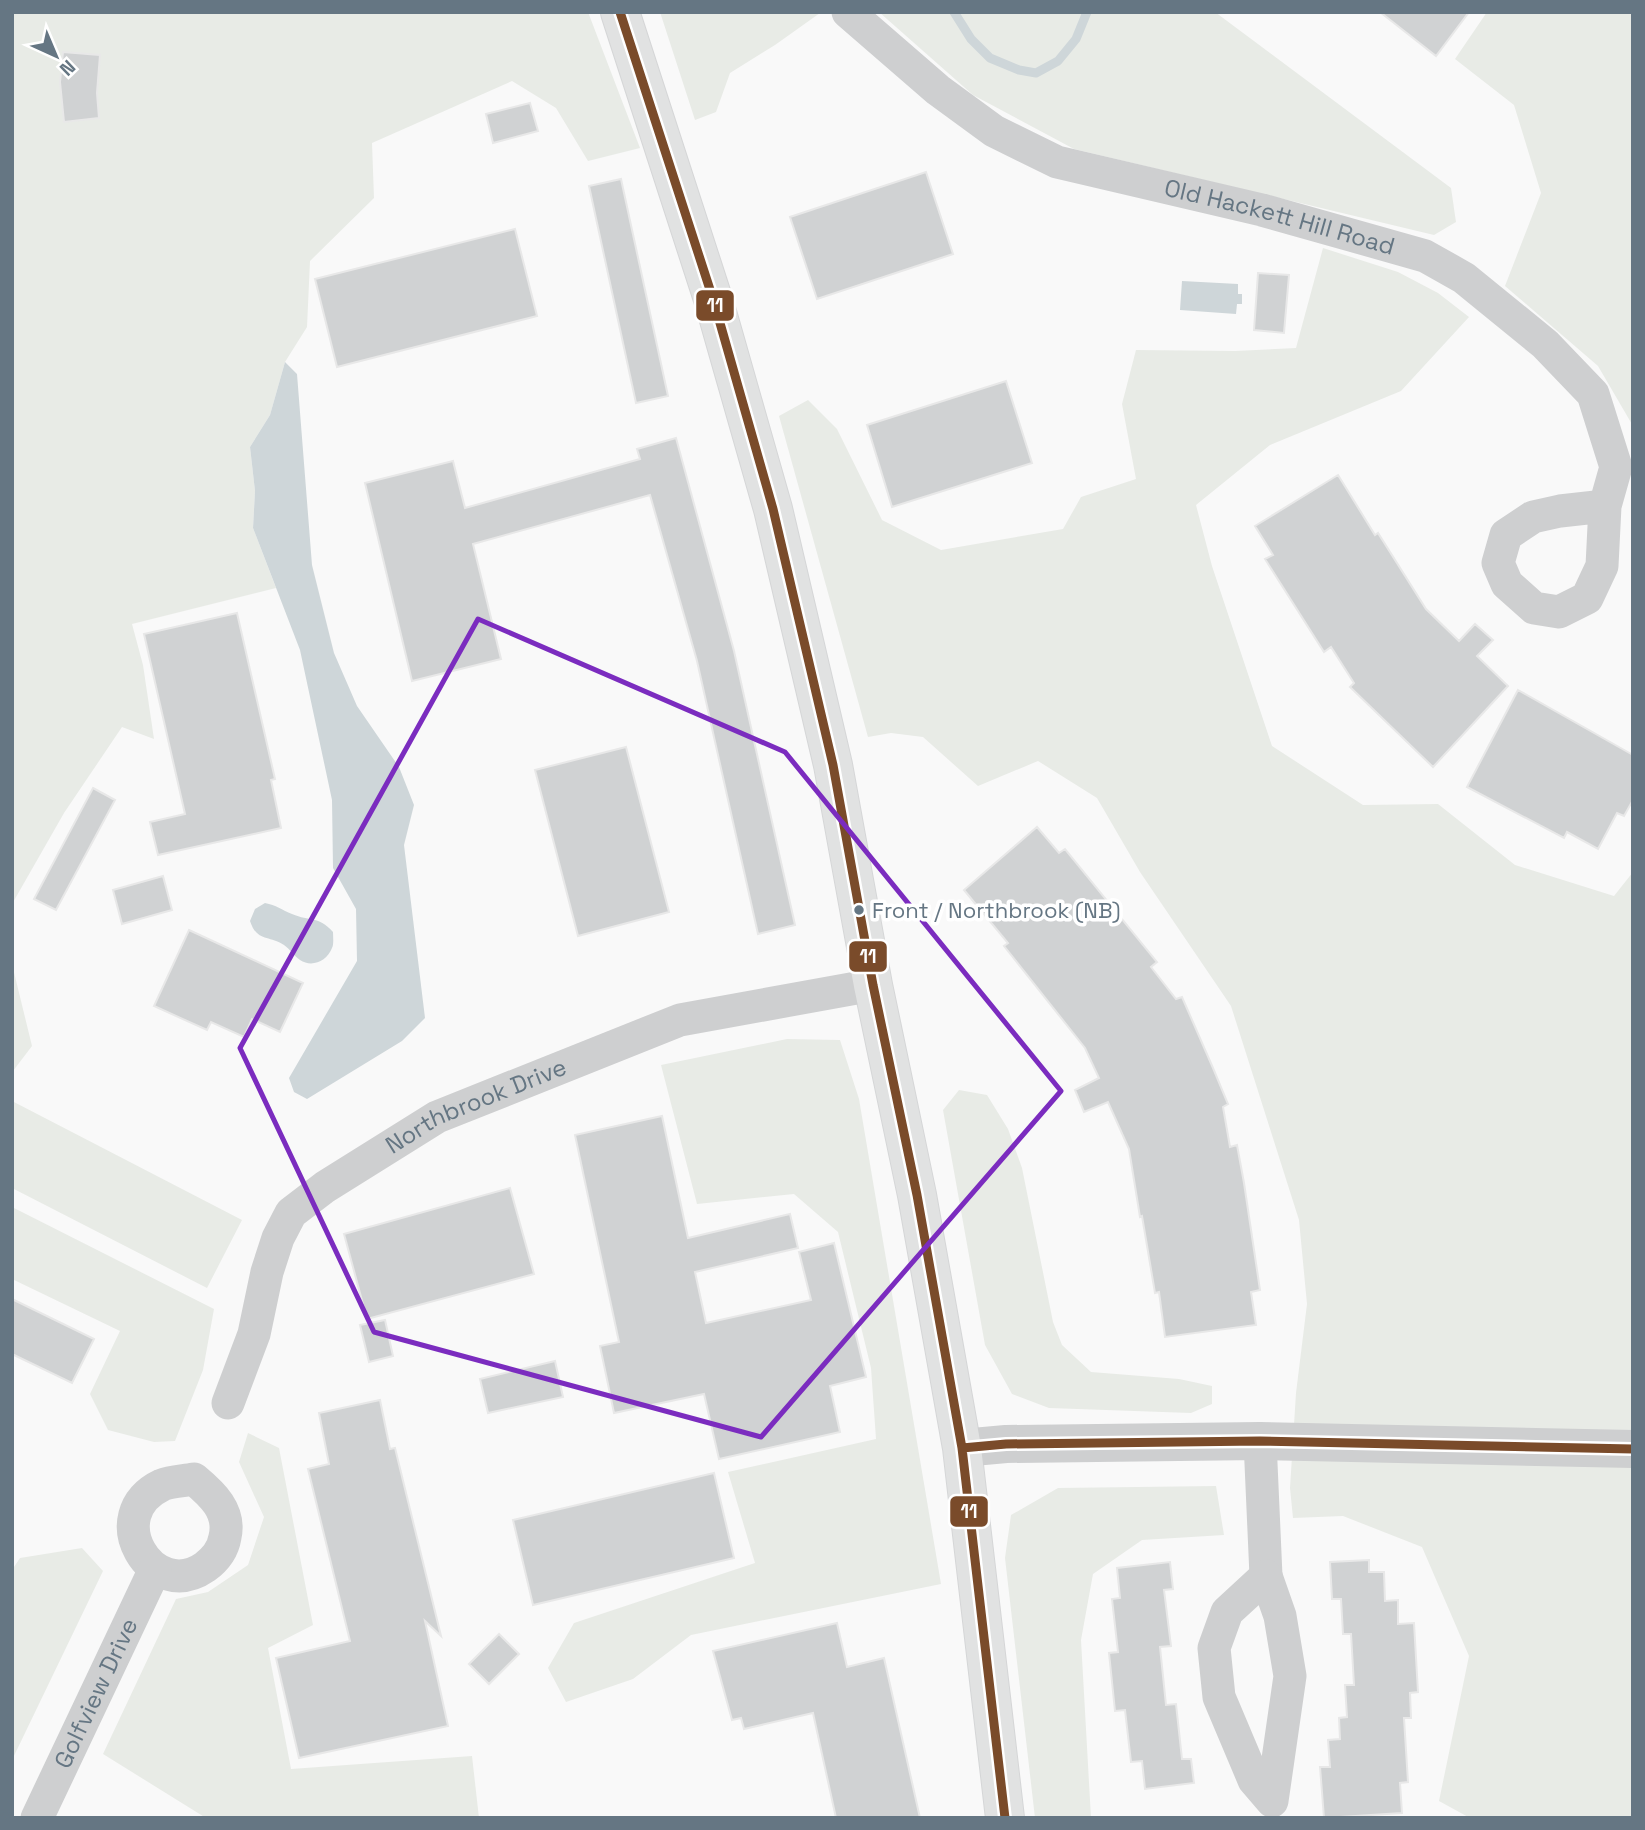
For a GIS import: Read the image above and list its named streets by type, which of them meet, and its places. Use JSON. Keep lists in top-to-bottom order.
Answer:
{
  "streets": {
    "street": ["Old Hackett Hill Road", "Northbrook Drive", "Golfview Drive"]
  },
  "places": ["Front / Northbrook (NB)"],
  "lines": ["transit line 11"],
  "north": "bottom right"
}
